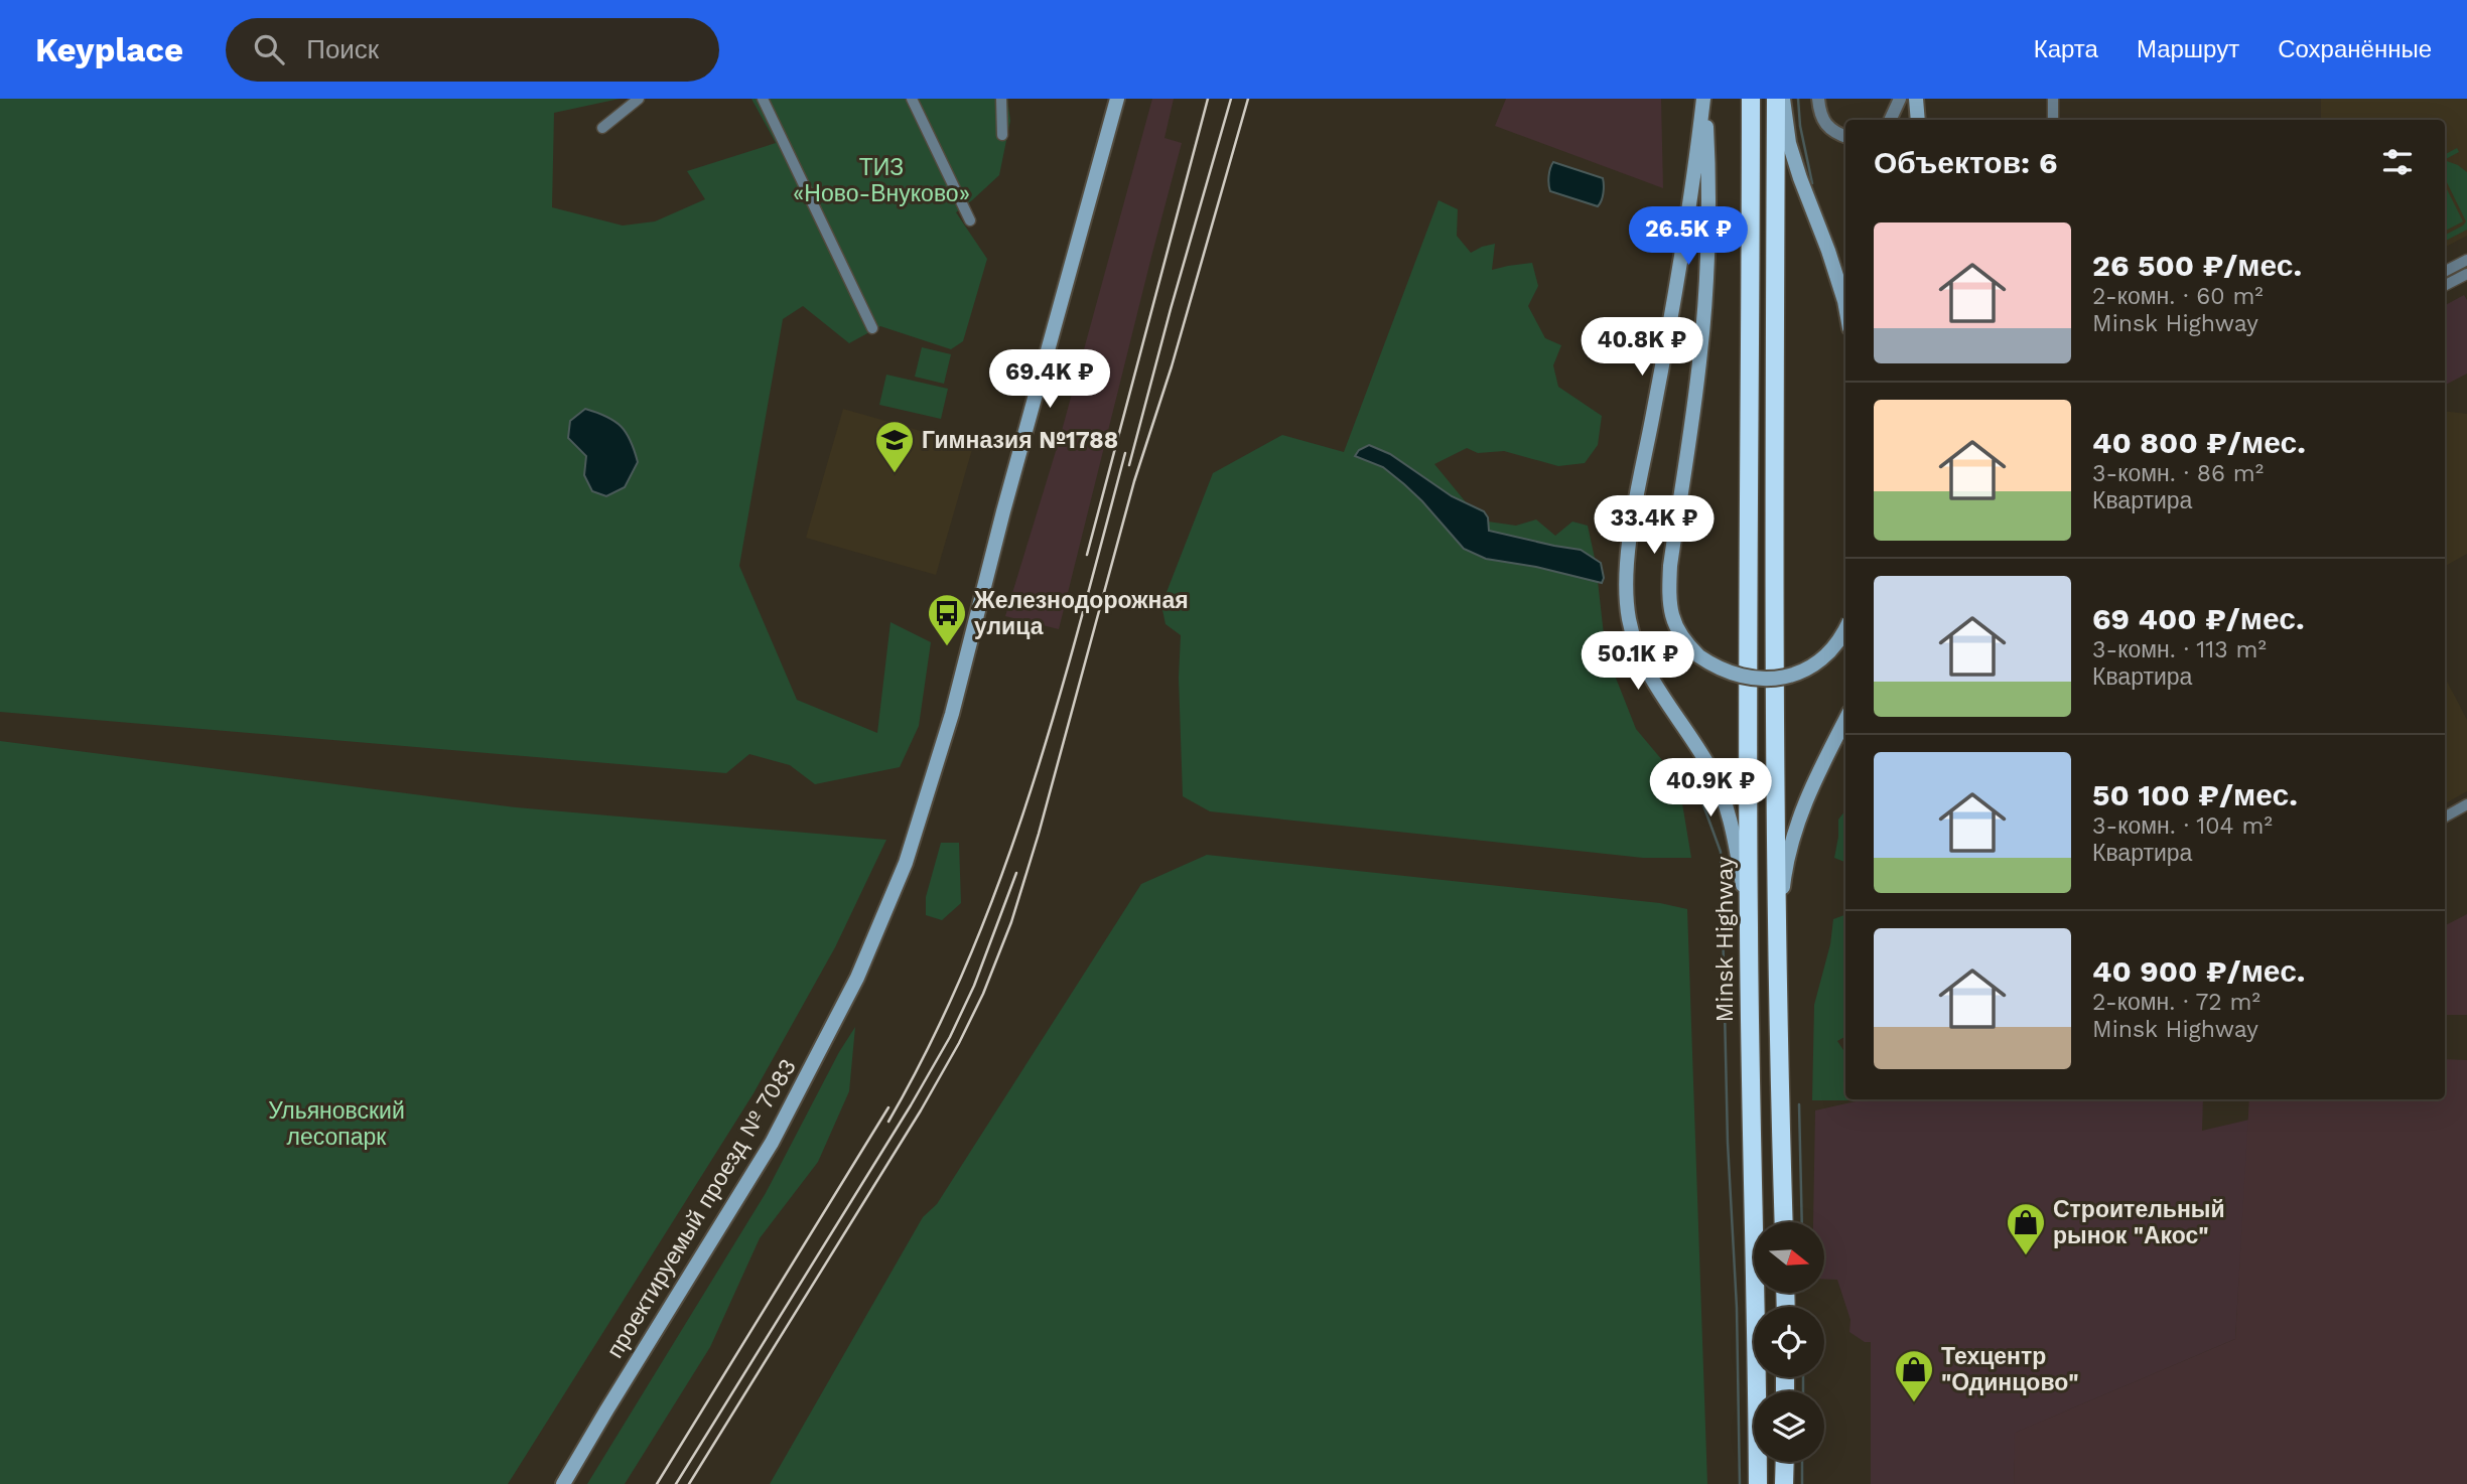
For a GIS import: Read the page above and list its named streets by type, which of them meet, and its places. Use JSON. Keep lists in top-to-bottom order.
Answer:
{
  "streets": {
    "highway": ["Minsk Highway"],
    "main road": ["проектируемый проезд № 7083"]
  },
  "parks": ["ТИЗ «Ново-Внуково»", "Ульяновский лесопарк"],
  "places": {
    "school or university": ["Гимназия №1788"],
    "bus stop": ["Железнодорожная улица"],
    "shop": ["Строительный рынок \"Акос\"", "Техцентр \"Одинцово\""]
  },
  "north": "right",
  "page": {
    "header": "Keyplace",
    "search": "Поиск",
    "nav": ["Карта", "Маршрут", "Сохранённые"],
    "heading": "Объектов: 6",
    "list": [
      {
        "name": "26 500 ₽/мес.",
        "note": "2-комн. · 60 m² · Minsk Highway"
      },
      {
        "name": "40 800 ₽/мес.",
        "note": "3-комн. · 86 m² · Квартира"
      },
      {
        "name": "69 400 ₽/мес.",
        "note": "3-комн. · 113 m² · Квартира"
      },
      {
        "name": "50 100 ₽/мес.",
        "note": "3-комн. · 104 m² · Квартира"
      },
      {
        "name": "40 900 ₽/мес.",
        "note": "2-комн. · 72 m² · Minsk Highway"
      }
    ],
    "price": [
      "26.5K ₽",
      "40.8K ₽",
      "69.4K ₽",
      "33.4K ₽",
      "50.1K ₽",
      "40.9K ₽"
    ]
  }
}
